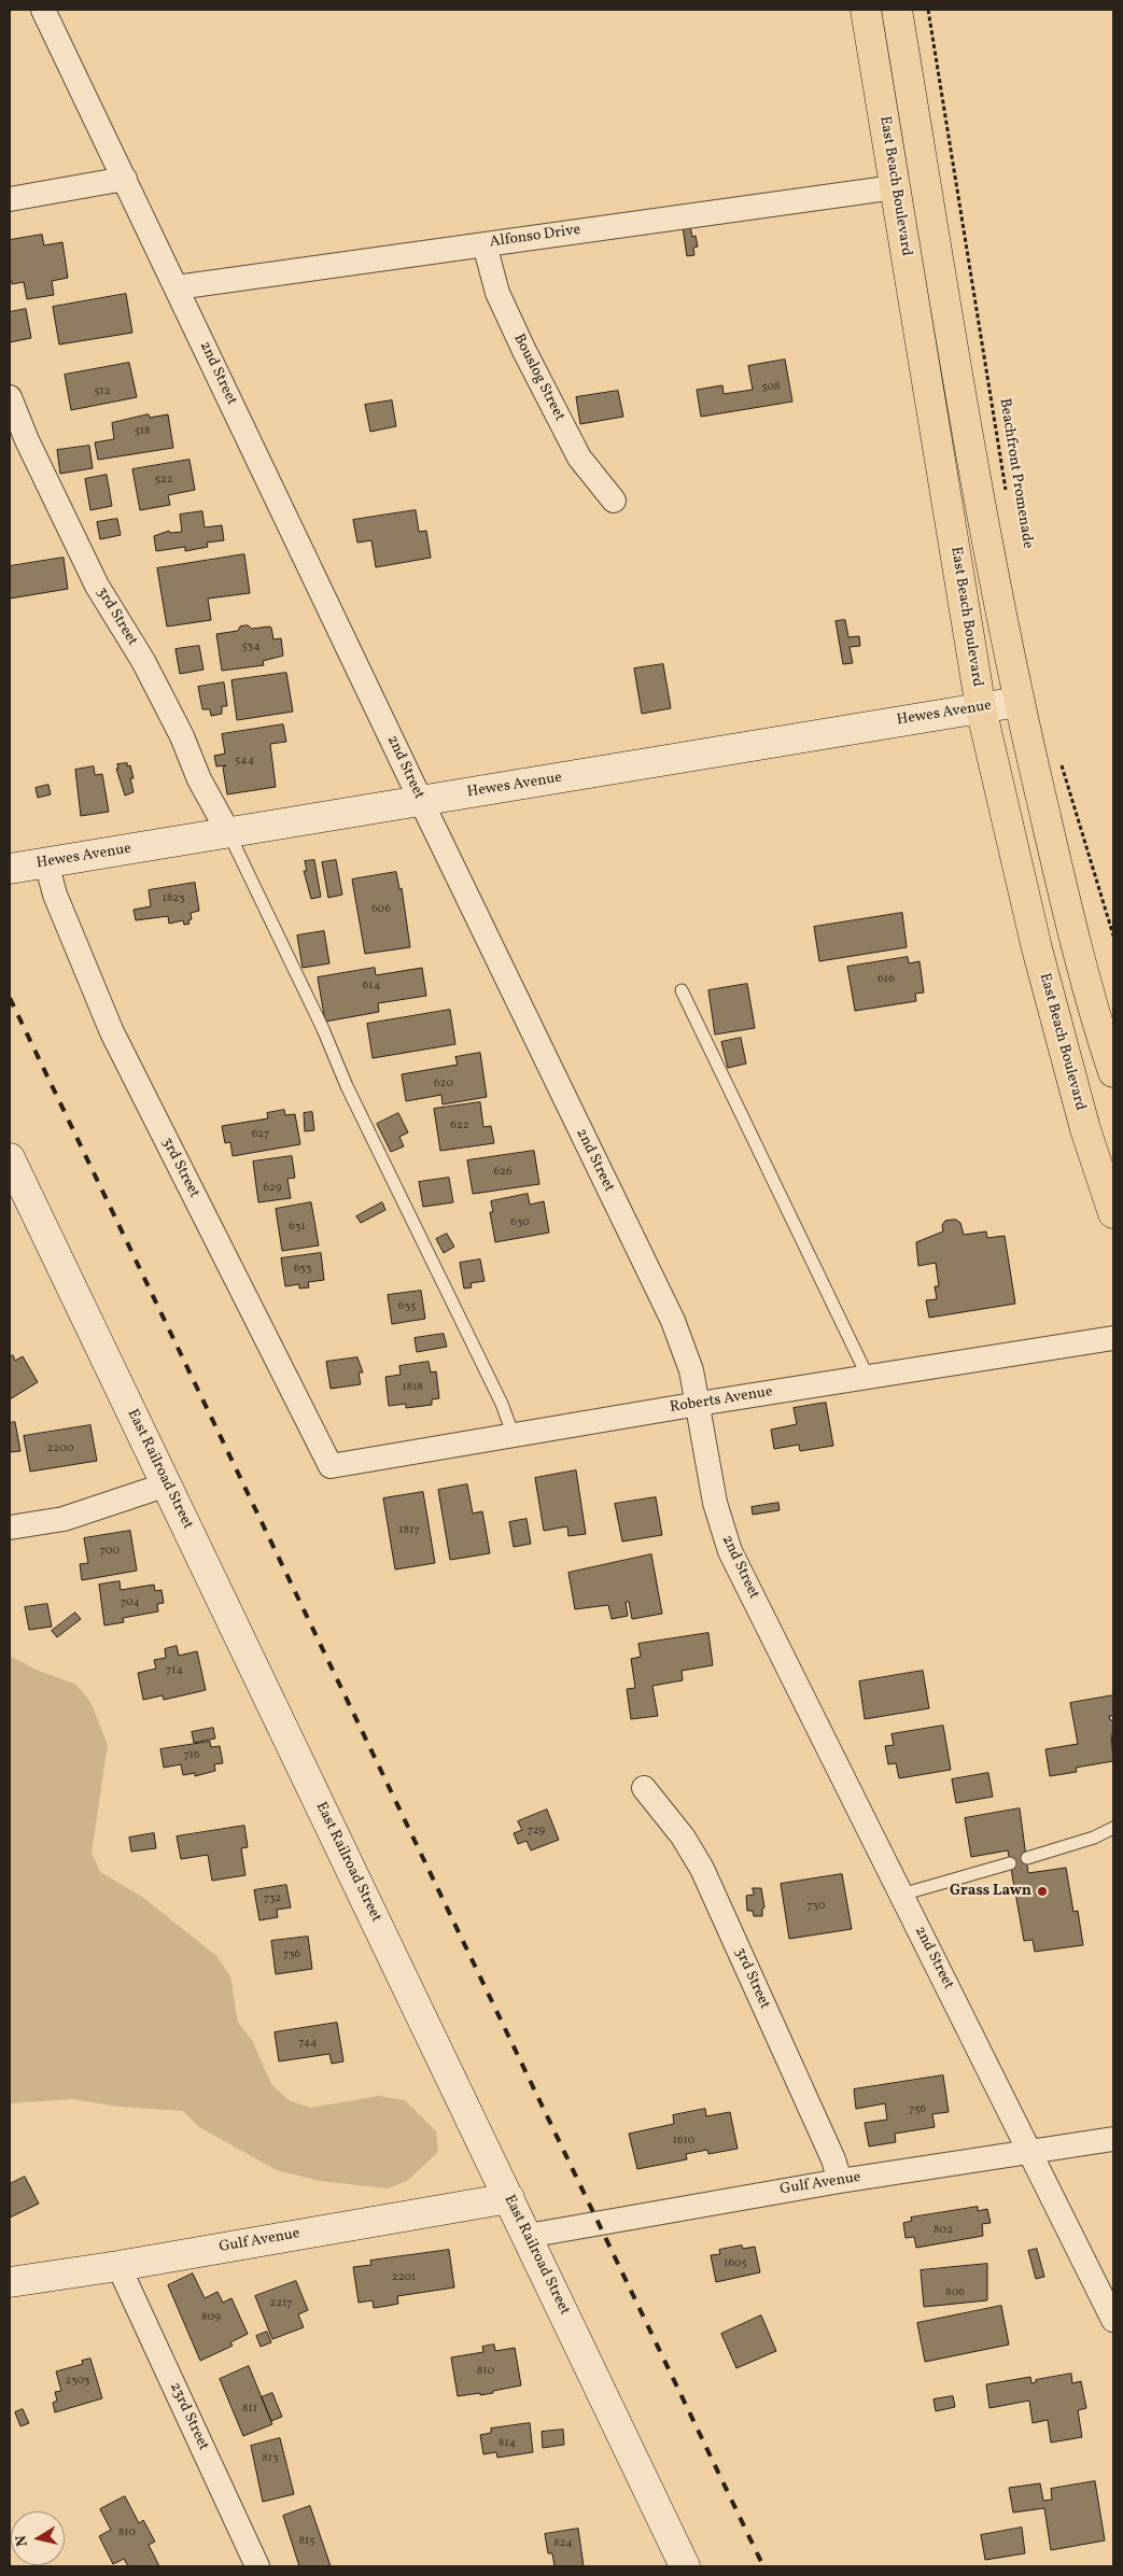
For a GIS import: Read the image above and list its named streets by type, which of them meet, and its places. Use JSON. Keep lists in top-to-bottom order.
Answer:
{
  "streets": {
    "main road": ["East Beach Boulevard"],
    "street": [
      "Alfonso Drive",
      "2nd Street",
      "Bouslog Street",
      "3rd Street",
      "Hewes Avenue",
      "Roberts Avenue",
      "East Railroad Street",
      "Gulf Avenue",
      "23rd Street"
    ],
    "path": ["Beachfront Promenade"]
  },
  "crossings": [
    ["East Beach Boulevard", "Alfonso Drive"],
    ["East Beach Boulevard", "Hewes Avenue"],
    ["Alfonso Drive", "2nd Street"],
    ["Alfonso Drive", "Bouslog Street"],
    ["2nd Street", "Hewes Avenue"],
    ["2nd Street", "Roberts Avenue"],
    ["2nd Street", "Gulf Avenue"],
    ["3rd Street", "Hewes Avenue"],
    ["3rd Street", "Roberts Avenue"],
    ["3rd Street", "Gulf Avenue"],
    ["East Railroad Street", "Gulf Avenue"],
    ["Gulf Avenue", "23rd Street"]
  ],
  "places": ["Grass Lawn"],
  "house_numbers": [
    "508",
    "512",
    "518",
    "522",
    "534",
    "544",
    "1823",
    "606",
    "616",
    "614",
    "620",
    "622",
    "627",
    "626",
    "629",
    "630",
    "631",
    "633",
    "635",
    "1818",
    "2200",
    "1817",
    "700",
    "704",
    "714",
    "716",
    "729",
    "732",
    "730",
    "736",
    "744",
    "756",
    "1610",
    "802",
    "1605",
    "2201",
    "806",
    "2217",
    "809",
    "810",
    "2303",
    "811",
    "814",
    "813",
    "810",
    "815",
    "824"
  ],
  "north": "left"
}
